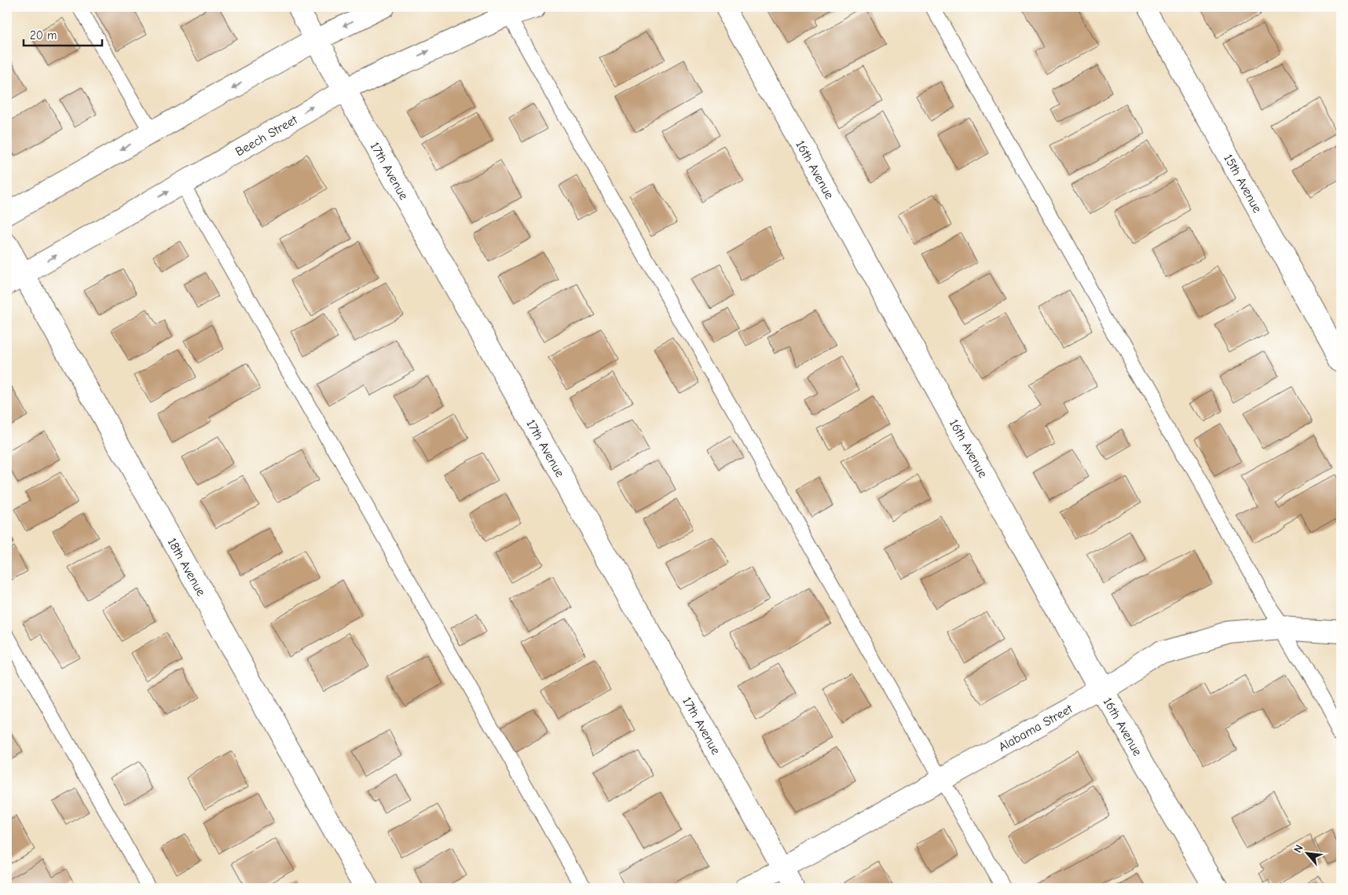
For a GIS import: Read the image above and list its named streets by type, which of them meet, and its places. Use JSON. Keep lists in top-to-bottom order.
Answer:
{
  "streets": {
    "street": [
      "Beech Street",
      "17th Avenue",
      "16th Avenue",
      "15th Avenue",
      "18th Avenue",
      "Alabama Street"
    ]
  },
  "crossings": [
    ["Beech Street", "17th Avenue"],
    ["Beech Street", "18th Avenue"],
    ["17th Avenue", "Alabama Street"],
    ["16th Avenue", "Alabama Street"]
  ],
  "scale_bar": "20 m",
  "north": "top left"
}
